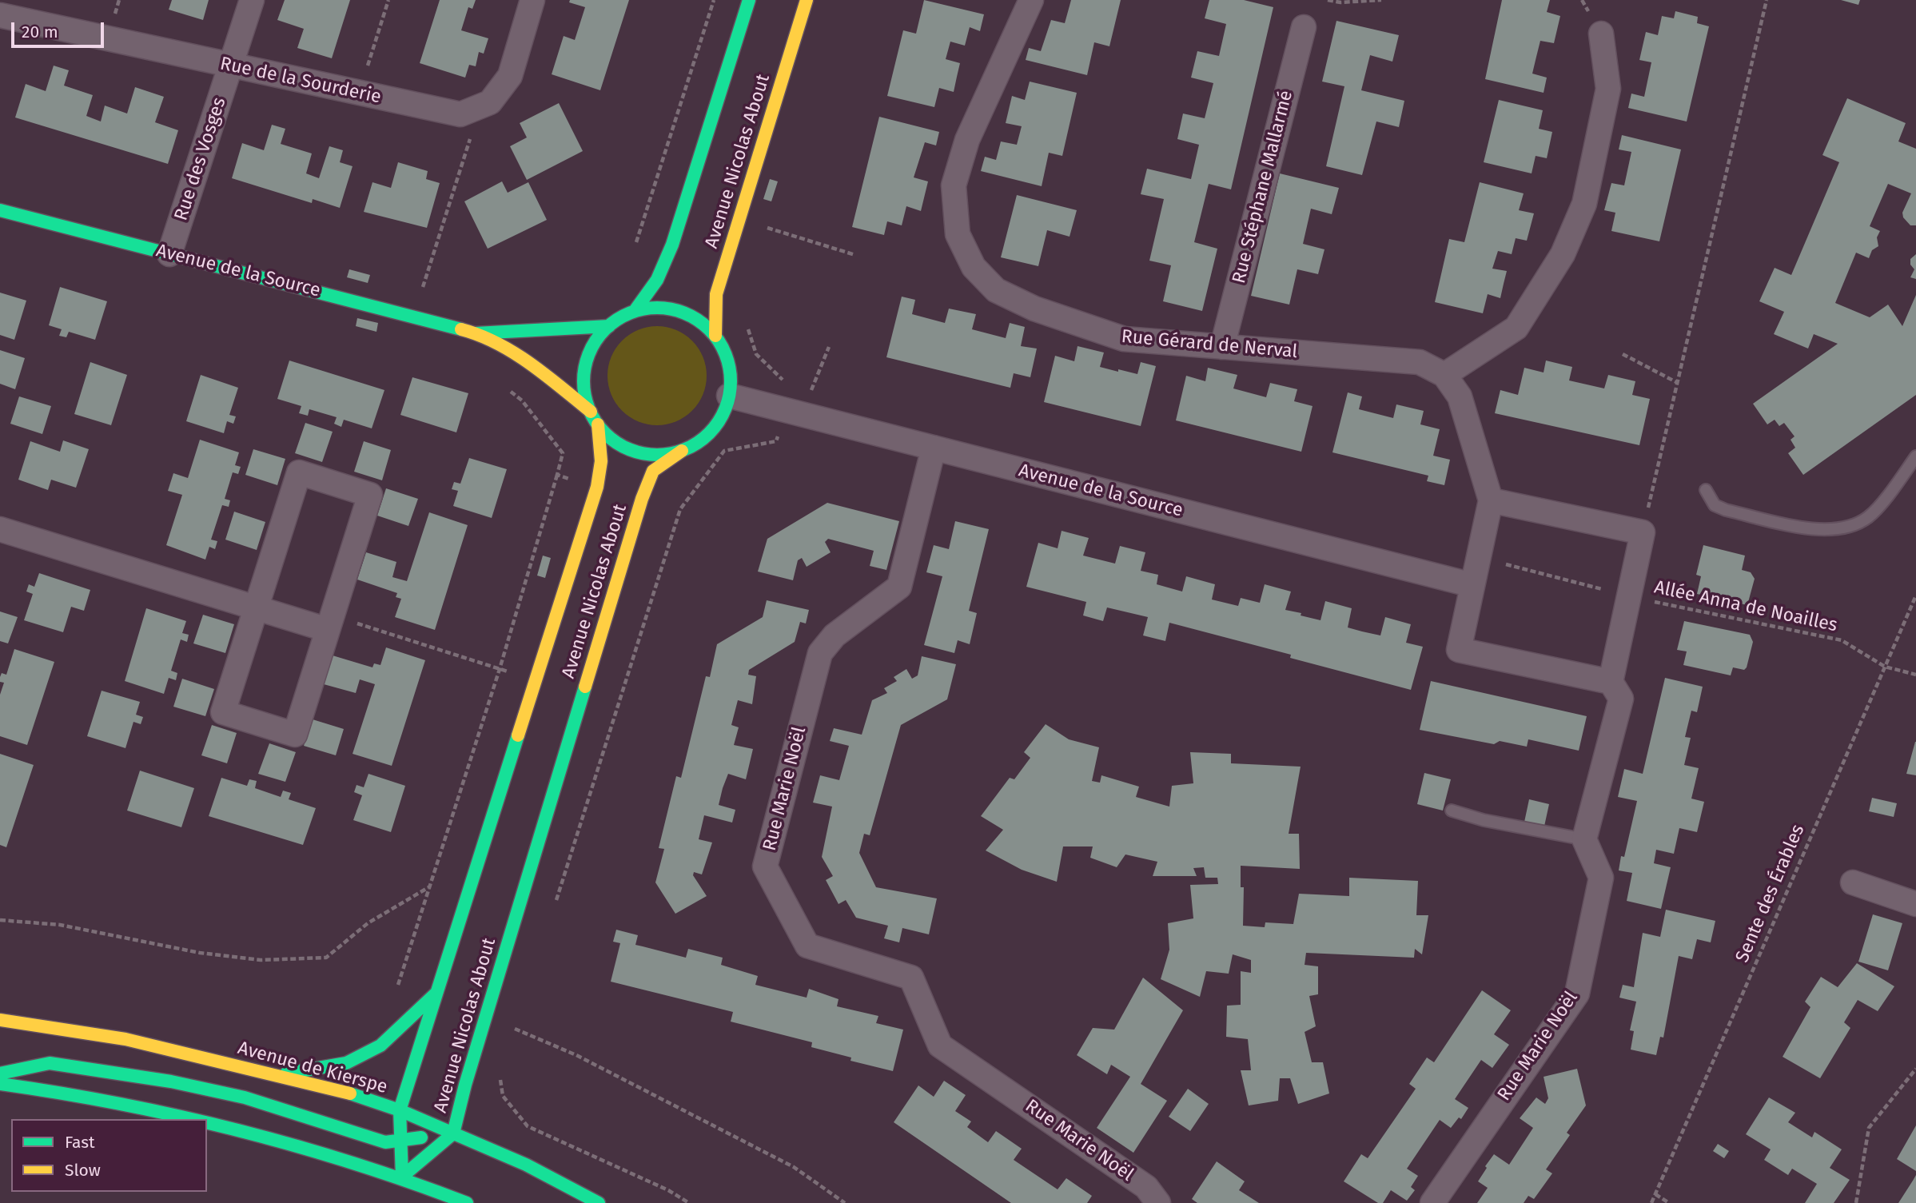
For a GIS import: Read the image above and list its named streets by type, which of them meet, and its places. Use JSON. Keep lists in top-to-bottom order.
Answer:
{
  "streets": {
    "main road": ["Avenue Nicolas About", "Avenue de la Source", "Avenue de Kierspe"],
    "street": [
      "Rue de la Sourderie",
      "Rue des Vosges",
      "Rue Stéphane Mallarmé",
      "Rue Gérard de Nerval",
      "Rue Marie Noël"
    ],
    "path": ["Allée Anna de Noailles", "Sente des Érables"]
  },
  "crossings": [
    ["Rue de la Sourderie", "Rue des Vosges"],
    ["Rue des Vosges", "Avenue de la Source"],
    ["Avenue Nicolas About", "Avenue de la Source"],
    ["Avenue Nicolas About", "Avenue de Kierspe"],
    ["Rue Stéphane Mallarmé", "Rue Gérard de Nerval"],
    ["Avenue de la Source", "Rue Marie Noël"],
    ["Allée Anna de Noailles", "Sente des Érables"]
  ],
  "legend": ["Fast", "Slow"],
  "scale_bar": "20 m"
}
